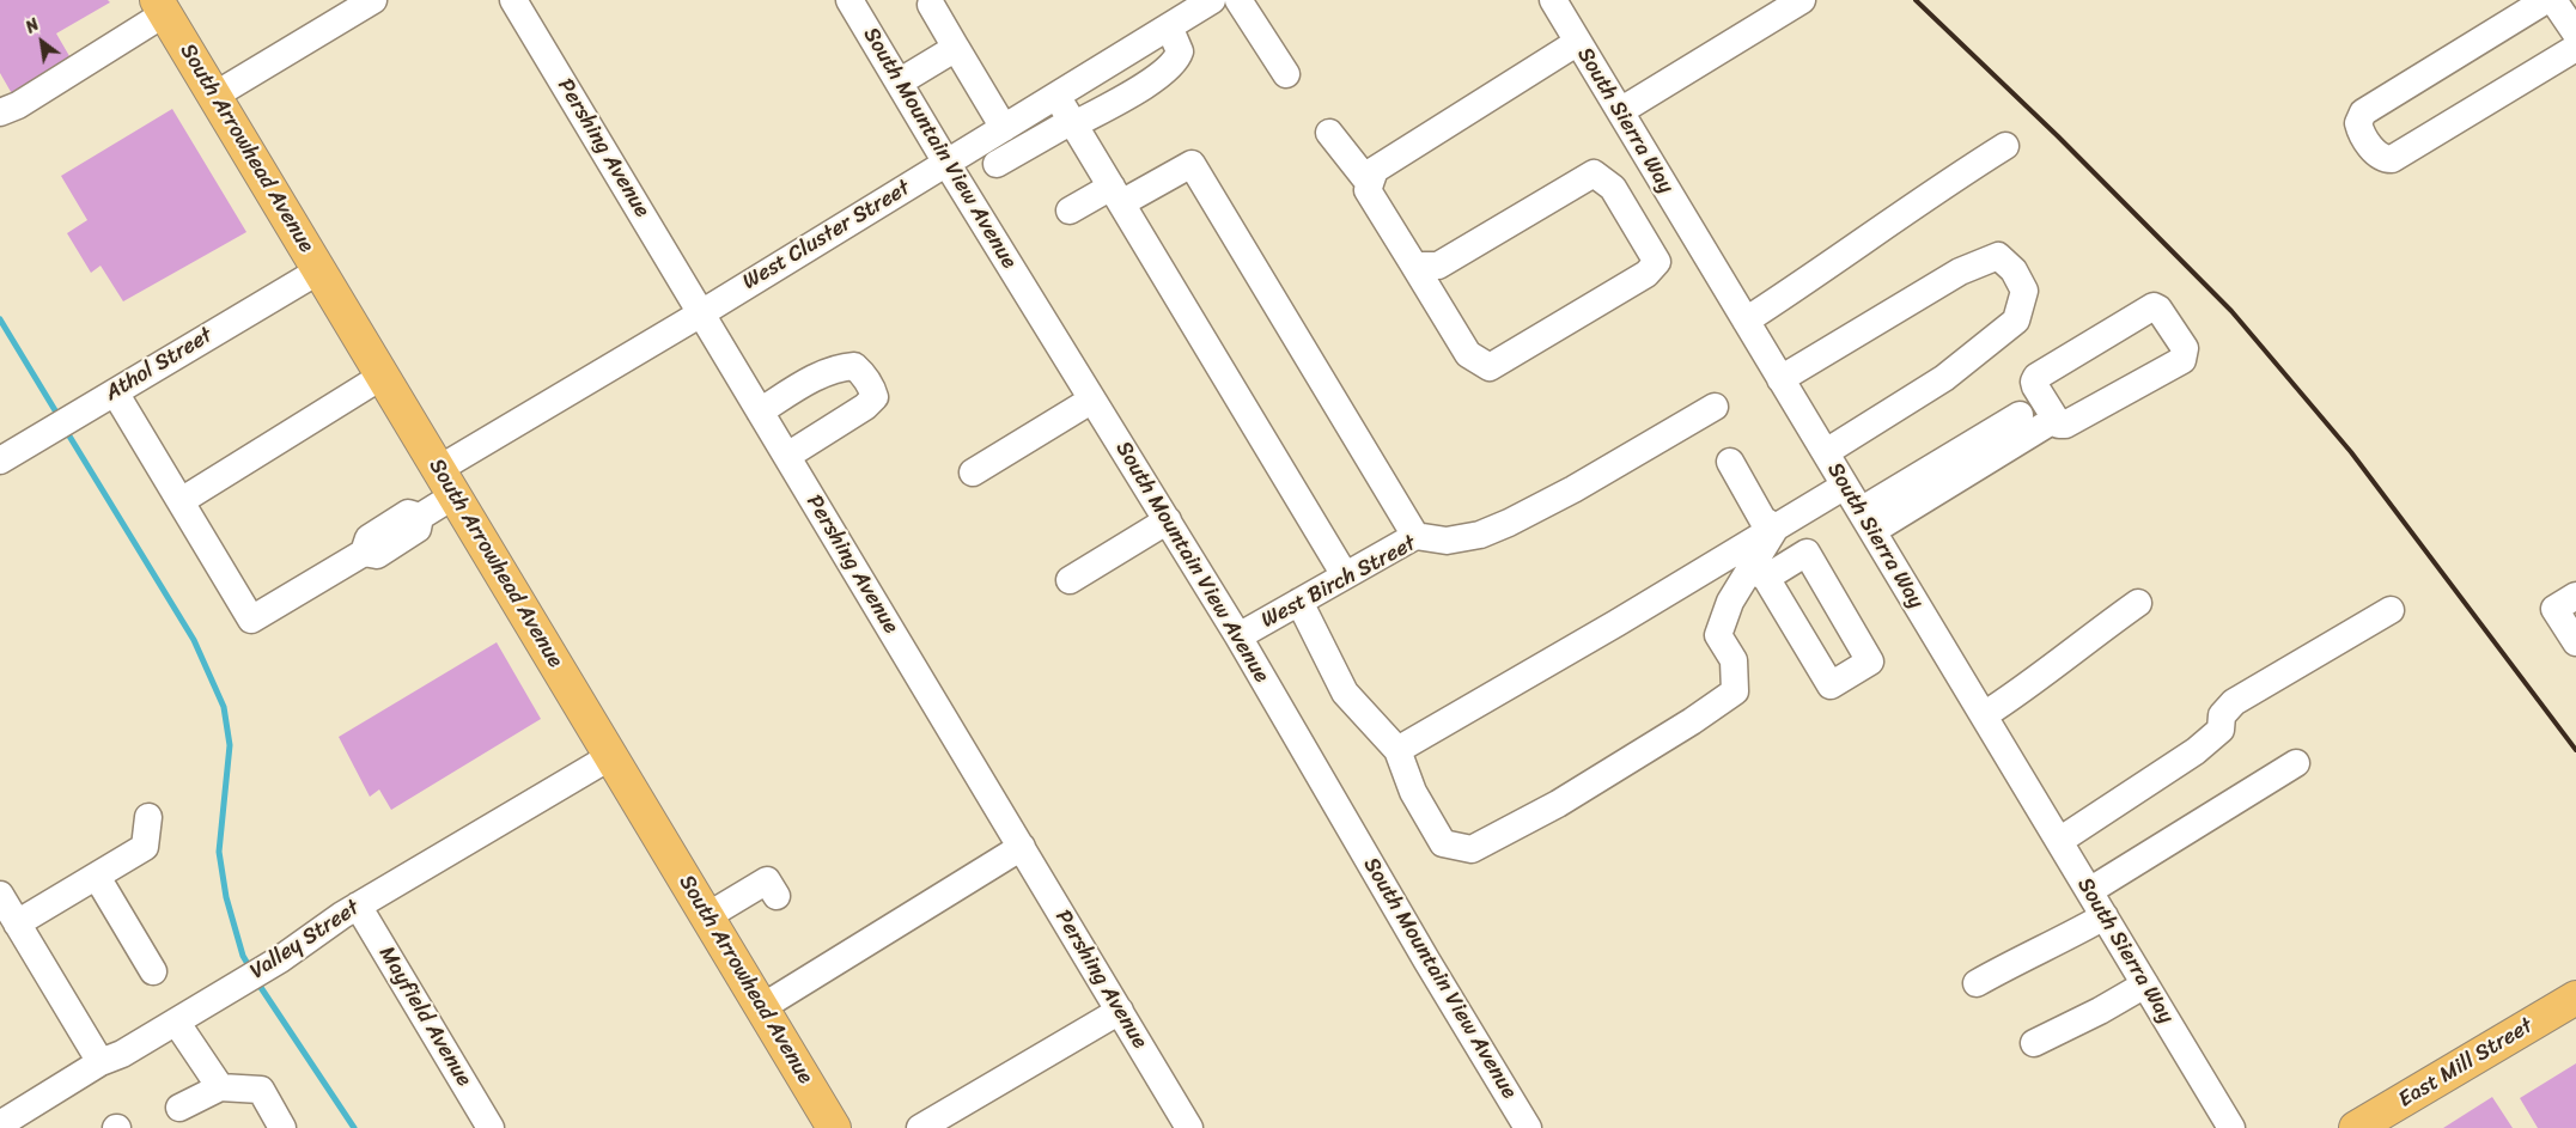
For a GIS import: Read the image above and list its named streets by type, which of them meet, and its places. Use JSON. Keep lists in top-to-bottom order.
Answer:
{
  "streets": {
    "main road": ["South Arrowhead Avenue", "East Mill Street"],
    "street": [
      "South Sierra Way",
      "Pershing Avenue",
      "South Mountain View Avenue",
      "West Cluster Street",
      "Athol Street",
      "West Birch Street",
      "Valley Street",
      "Mayfield Avenue"
    ]
  },
  "crossings": [
    ["South Arrowhead Avenue", "West Cluster Street"],
    ["South Arrowhead Avenue", "Athol Street"],
    ["South Arrowhead Avenue", "Valley Street"],
    ["Pershing Avenue", "West Cluster Street"],
    ["South Mountain View Avenue", "West Cluster Street"],
    ["South Mountain View Avenue", "West Birch Street"],
    ["Valley Street", "Mayfield Avenue"]
  ],
  "north": "top left"
}
